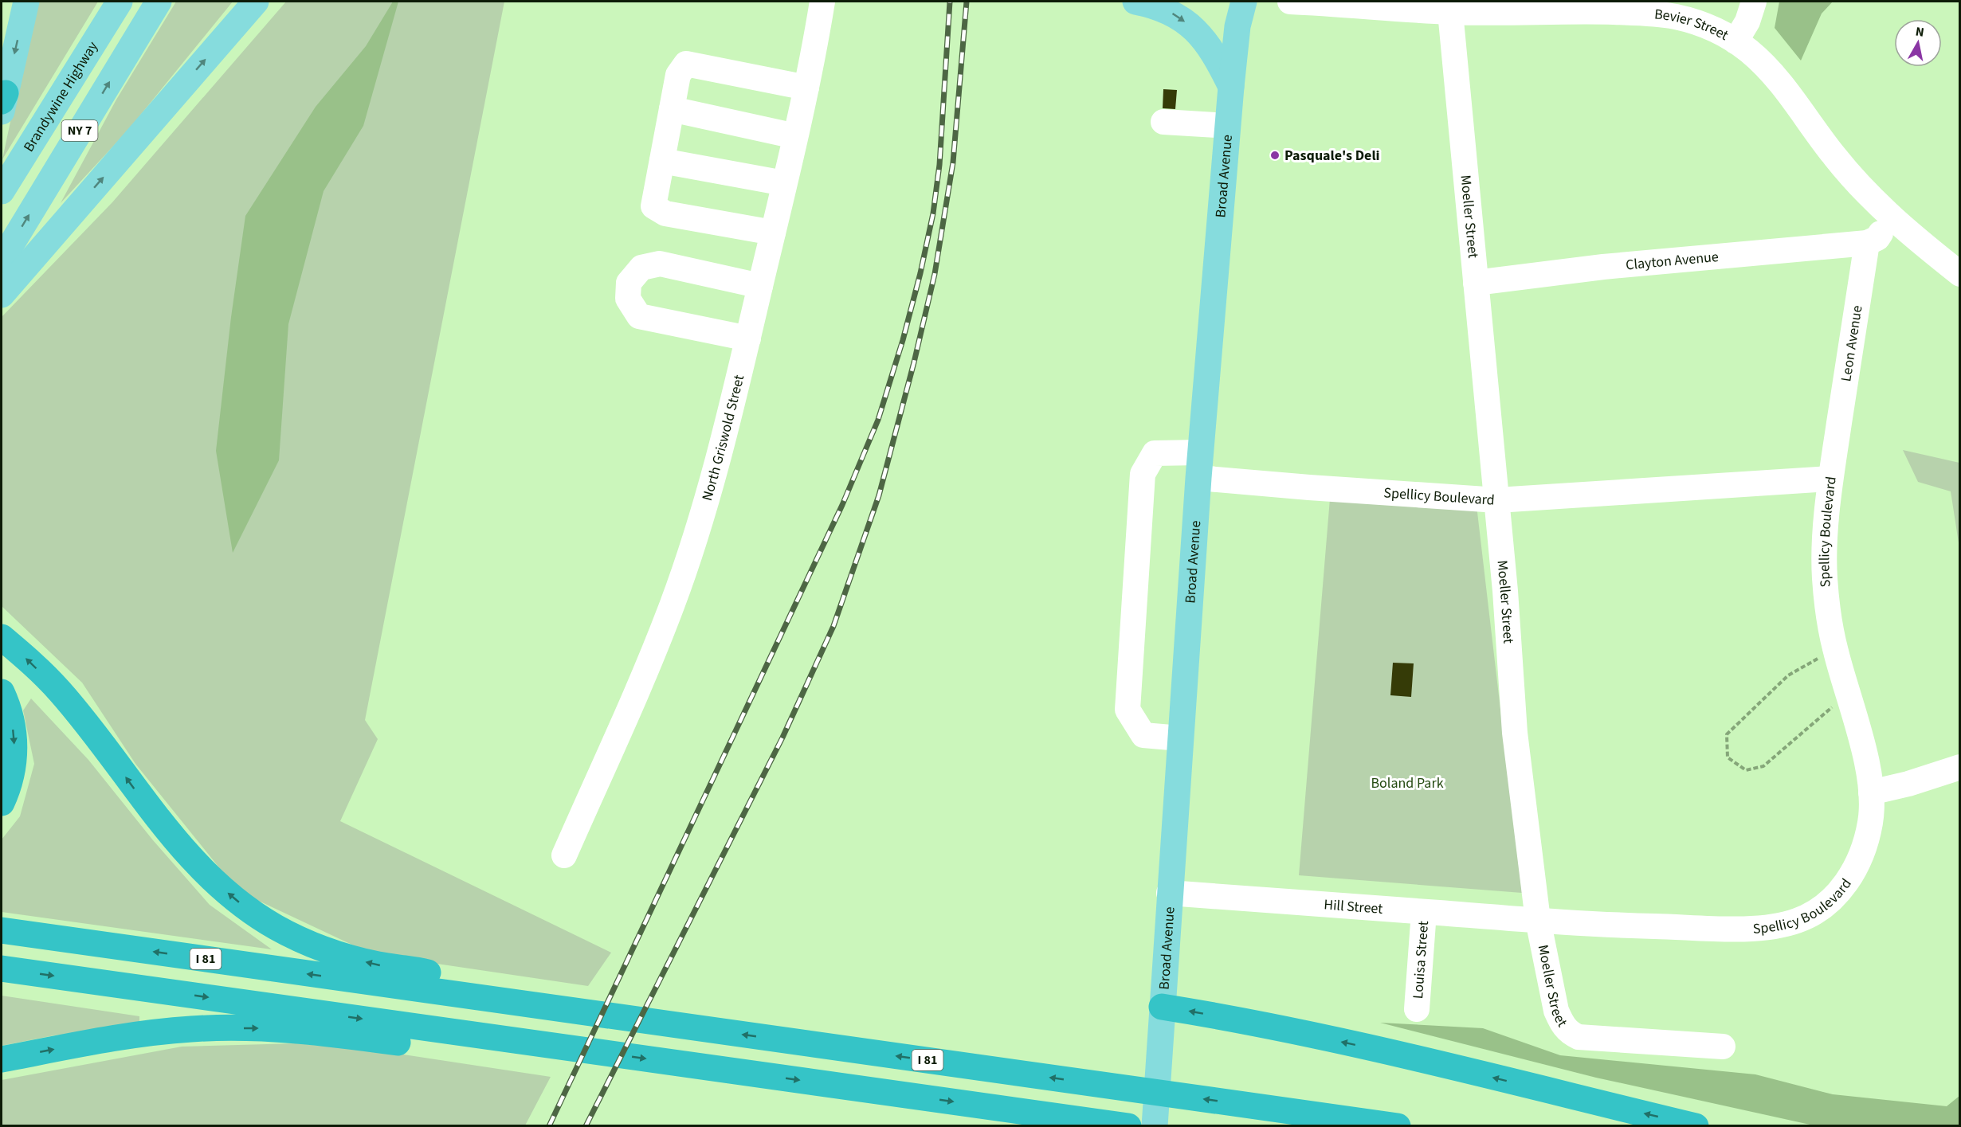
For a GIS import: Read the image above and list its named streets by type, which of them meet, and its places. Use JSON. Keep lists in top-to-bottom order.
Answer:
{
  "streets": {
    "highway": ["I 81"],
    "main road": ["Brandywine Highway", "NY 7", "Broad Avenue"],
    "street": [
      "Bevier Street",
      "Moeller Street",
      "Clayton Avenue",
      "Leon Avenue",
      "North Griswold Street",
      "Spellicy Boulevard",
      "Hill Street",
      "Louisa Street"
    ]
  },
  "crossings": [
    ["Bevier Street", "Moeller Street"],
    ["Broad Avenue", "Spellicy Boulevard"],
    ["Broad Avenue", "Hill Street"],
    ["Moeller Street", "Clayton Avenue"],
    ["Moeller Street", "Spellicy Boulevard"],
    ["Moeller Street", "Hill Street"],
    ["Clayton Avenue", "Leon Avenue"],
    ["Leon Avenue", "Spellicy Boulevard"],
    ["Spellicy Boulevard", "Hill Street"],
    ["Hill Street", "Louisa Street"]
  ],
  "parks": ["Boland Park"],
  "places": ["Pasquale's Deli"],
  "north": "top"
}
